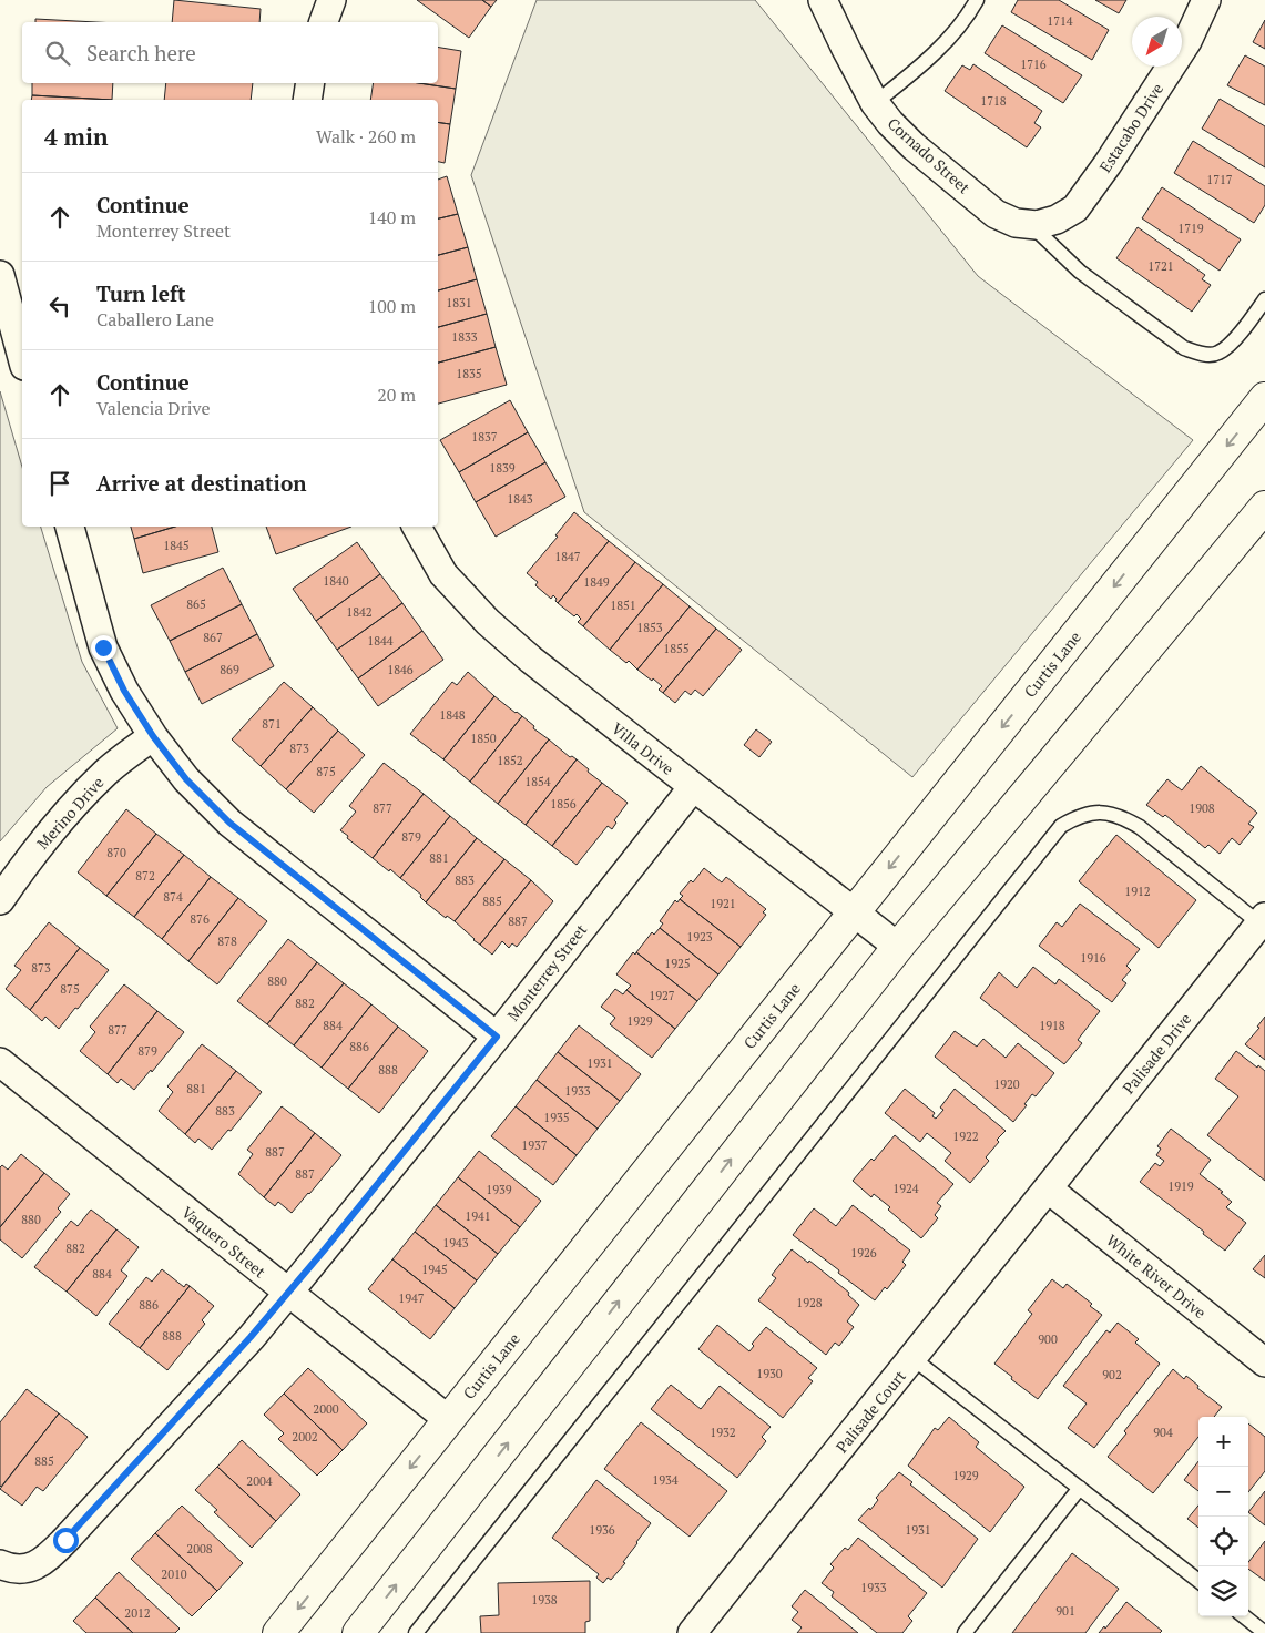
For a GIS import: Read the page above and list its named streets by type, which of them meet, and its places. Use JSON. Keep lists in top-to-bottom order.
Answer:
{
  "streets": {
    "street": [
      "Estacabo Drive",
      "Cornado Street",
      "Curtis Lane",
      "Villa Drive",
      "Merino Drive",
      "Monterrey Street",
      "Palisade Drive",
      "Vaquero Street",
      "White River Drive",
      "Palisade Court"
    ]
  },
  "crossings": [
    ["Estacabo Drive", "Cornado Street"],
    ["Curtis Lane", "Villa Drive"],
    ["Curtis Lane", "Vaquero Street"],
    ["Villa Drive", "Monterrey Street"],
    ["Monterrey Street", "Vaquero Street"],
    ["Palisade Drive", "White River Drive"],
    ["Palisade Drive", "Palisade Court"],
    ["White River Drive", "Palisade Court"]
  ],
  "house_numbers": [
    "1714",
    "1716",
    "1718",
    "1717",
    "1719",
    "1721",
    "1831",
    "1833",
    "1835",
    "1837",
    "1839",
    "1843",
    "1845",
    "1847",
    "1840",
    "1849",
    "865",
    "1851",
    "1842",
    "1853",
    "867",
    "1844",
    "1855",
    "869",
    "1846",
    "1848",
    "871",
    "1850",
    "873",
    "1852",
    "875",
    "1854",
    "1856",
    "877",
    "1908",
    "879",
    "870",
    "881",
    "872",
    "883",
    "1912",
    "874",
    "885",
    "1921",
    "876",
    "887",
    "1923",
    "878",
    "1916",
    "1925",
    "873",
    "880",
    "875",
    "1927",
    "882",
    "1929",
    "884",
    "1918",
    "877",
    "886",
    "879",
    "1931",
    "888",
    "1920",
    "881",
    "1933",
    "883",
    "1935",
    "1922",
    "1937",
    "887",
    "887",
    "1919",
    "1924",
    "1939",
    "1941",
    "880",
    "1943",
    "882",
    "1926",
    "1945",
    "884",
    "1947",
    "1928",
    "886",
    "888",
    "900",
    "1930",
    "902",
    "2000",
    "1932",
    "904",
    "2002",
    "885",
    "1929",
    "1934",
    "2004",
    "1936",
    "1931",
    "2008",
    "2010",
    "1933",
    "1938",
    "901",
    "2012"
  ],
  "north": "bottom left",
  "page": {
    "search": "Search here",
    "heading": ["4 min", "Walk · 260 m"],
    "list": [
      ["Continue", "Monterrey Street", "140 m"],
      ["Turn left", "Caballero Lane", "100 m"],
      ["Continue", "Valencia Drive", "20 m"],
      "Arrive at destination"
    ],
    "map_buttons": ["+", "−"]
  }
}
